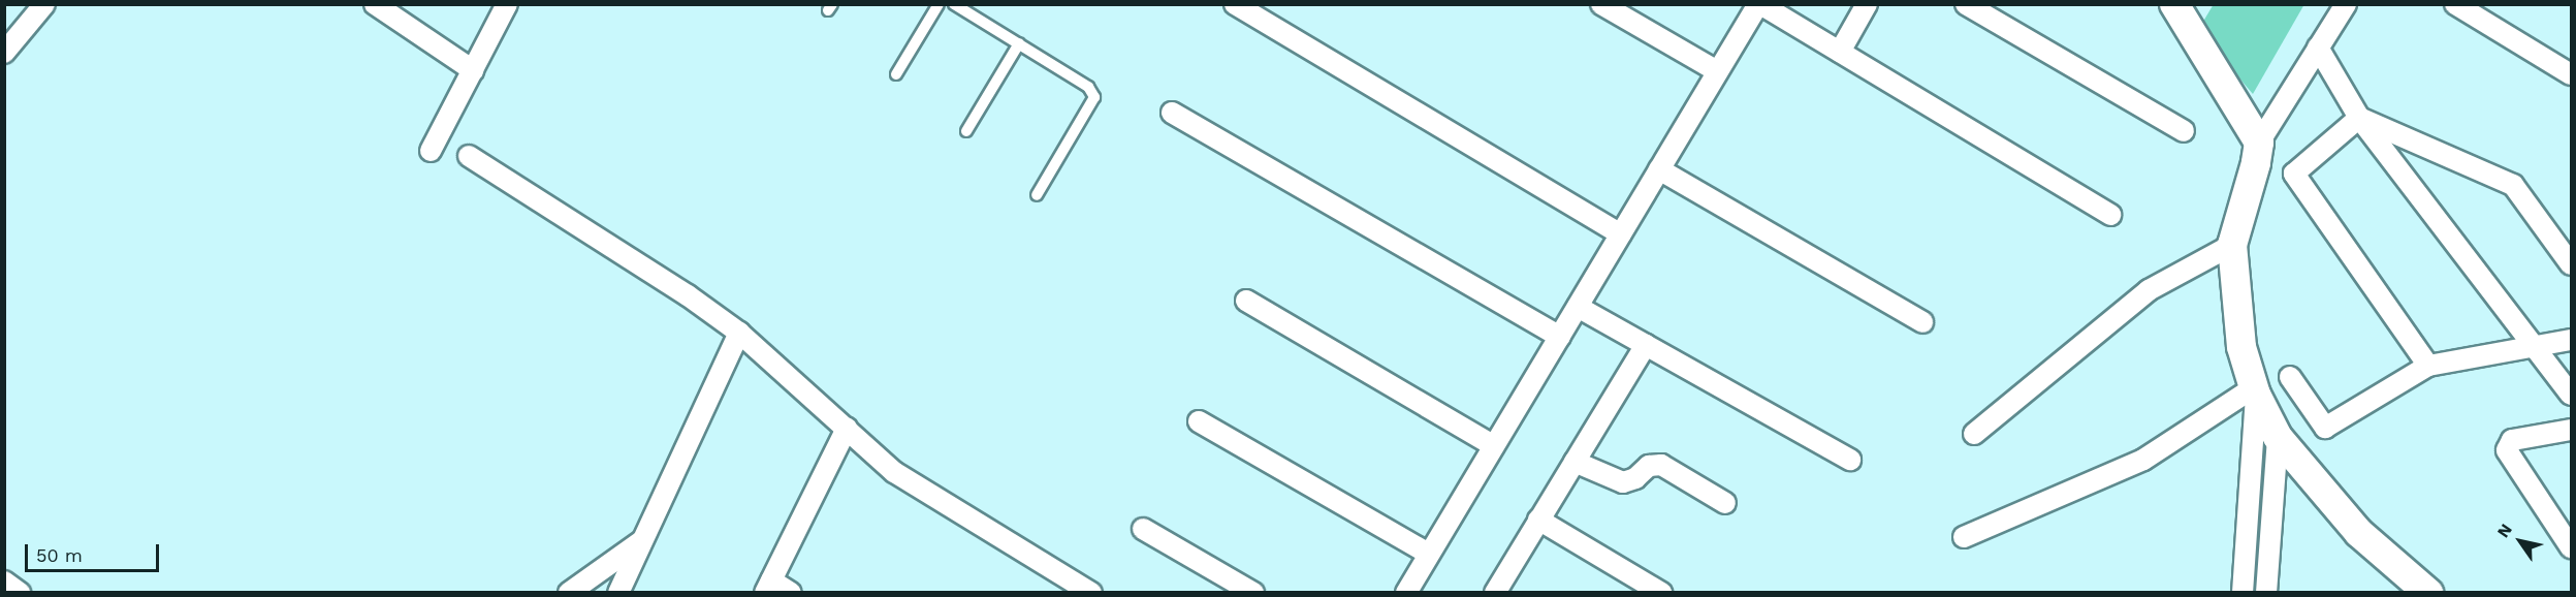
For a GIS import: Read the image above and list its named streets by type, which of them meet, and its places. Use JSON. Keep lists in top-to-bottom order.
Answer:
{
  "scale_bar": "50 m",
  "north": "top left"
}
